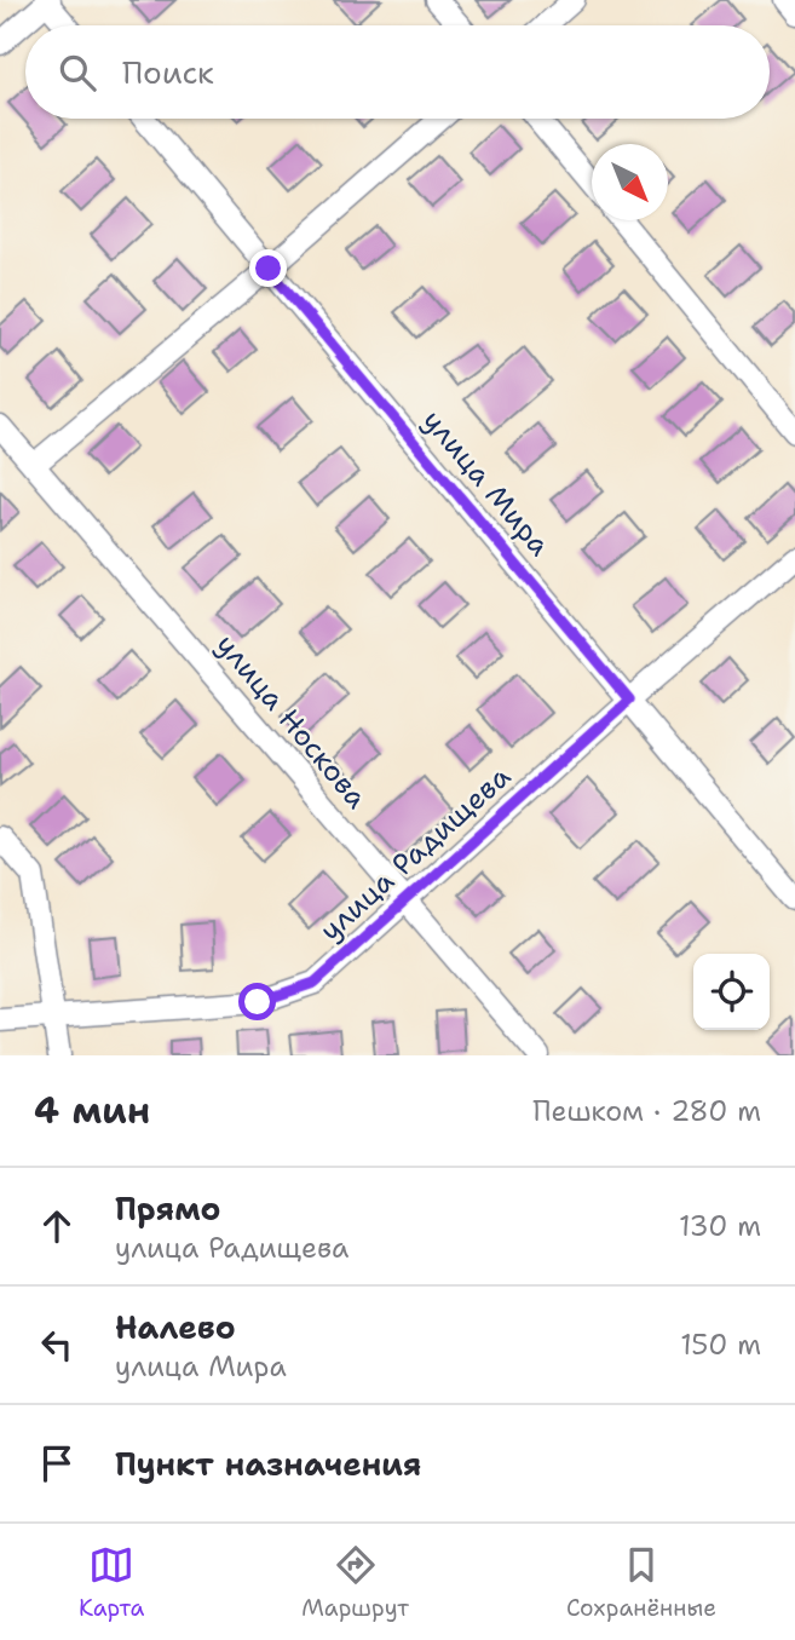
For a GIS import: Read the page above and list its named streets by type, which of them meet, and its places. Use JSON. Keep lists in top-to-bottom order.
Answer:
{
  "streets": {
    "street": ["улица Мира", "улица Носкова", "улица Радищева"]
  },
  "crossings": [
    ["улица Мира", "улица Радищева"],
    ["улица Носкова", "улица Радищева"]
  ],
  "north": "bottom right",
  "page": {
    "search": "Поиск",
    "heading": ["4 мин", "Пешком · 280 m"],
    "list": [
      ["Прямо", "улица Радищева", "130 m"],
      ["Налево", "улица Мира", "150 m"],
      "Пункт назначения"
    ],
    "nav": ["Карта", "Маршрут", "Сохранённые"]
  }
}
